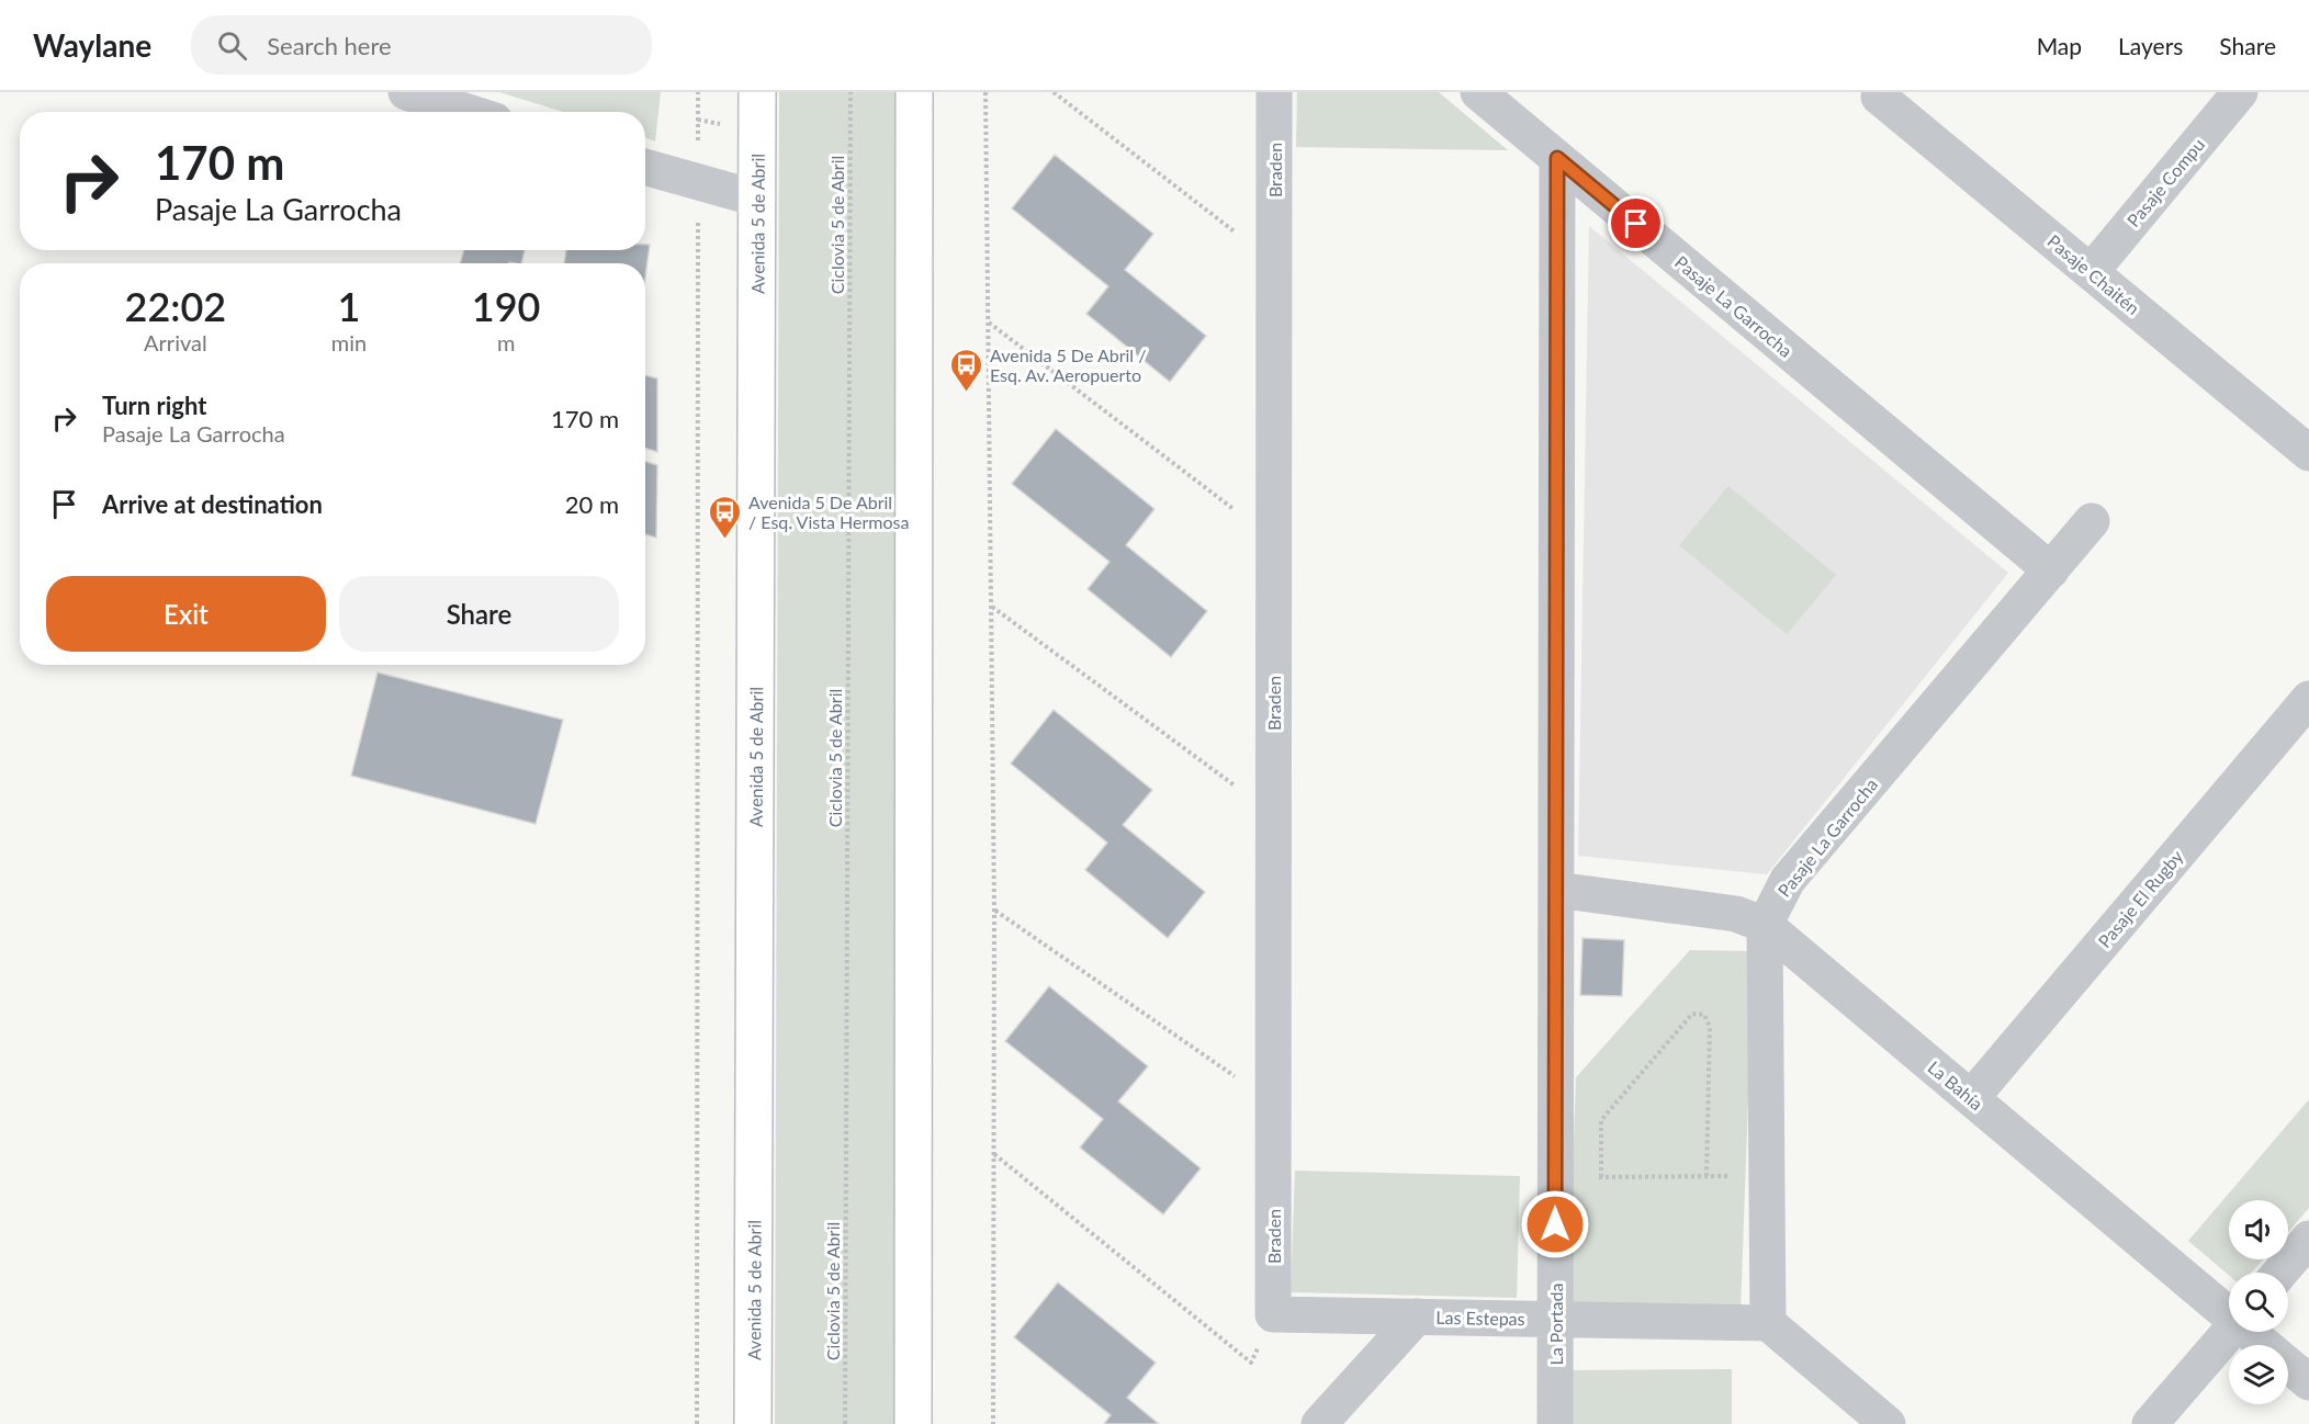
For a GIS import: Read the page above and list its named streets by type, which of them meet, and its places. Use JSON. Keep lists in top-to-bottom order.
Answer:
{
  "streets": {
    "main road": ["Avenida 5 de Abril"],
    "street": [
      "Braden",
      "Pasaje Compu",
      "Pasaje Chaitén",
      "Pasaje La Garrocha",
      "Pasaje El Rugby",
      "La Bahía",
      "Las Estepas",
      "La Portada"
    ],
    "path": ["Ciclovia 5 de Abril"]
  },
  "crossings": [
    ["Braden", "Las Estepas"],
    ["Pasaje Compu", "Pasaje Chaitén"],
    ["Pasaje La Garrocha", "La Bahía"],
    ["Pasaje La Garrocha", "Las Estepas"],
    ["Pasaje La Garrocha", "La Portada"],
    ["Pasaje El Rugby", "La Bahía"],
    ["La Bahía", "La Portada"],
    ["Las Estepas", "La Portada"]
  ],
  "places": {
    "bus stop": ["Avenida 5 De Abril / Esq. Av. Aeropuerto", "Avenida 5 De Abril / Esq. Vista Hermosa"]
  },
  "page": {
    "header": "Waylane",
    "search": "Search here",
    "nav": ["Map", "Layers", "Share"],
    "turn": ["170 m", "Pasaje La Garrocha"],
    "eta": [
      "22:02",
      "Arrival",
      "1",
      "min",
      "190",
      "m"
    ],
    "list": [
      {
        "name": "Turn right",
        "note": "Pasaje La Garrocha",
        "value": "170 m"
      },
      {
        "name": "Arrive at destination",
        "value": "20 m"
      }
    ],
    "buttons": ["Exit", "Share"]
  }
}
